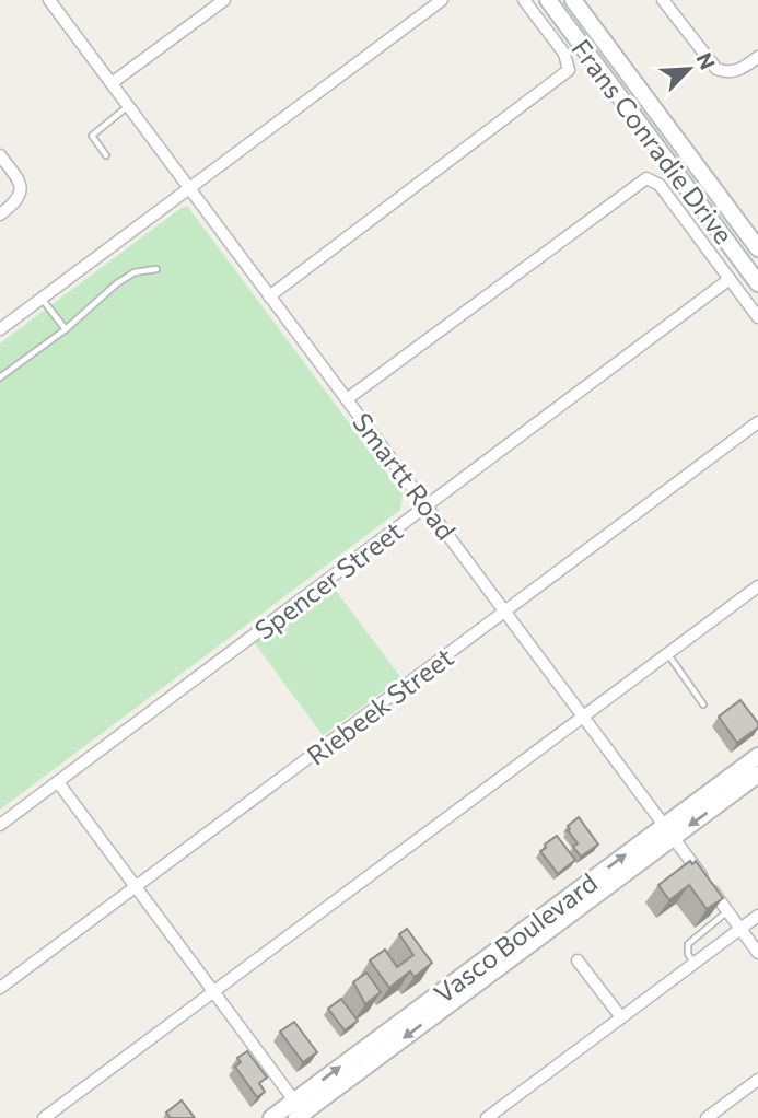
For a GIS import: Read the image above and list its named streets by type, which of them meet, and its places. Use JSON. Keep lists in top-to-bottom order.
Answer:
{
  "streets": {
    "main road": ["Frans Conradie Drive", "Vasco Boulevard"],
    "street": ["Smartt Road", "Spencer Street", "Riebeek Street"]
  },
  "crossings": [
    ["Smartt Road", "Spencer Street"],
    ["Smartt Road", "Riebeek Street"],
    ["Smartt Road", "Vasco Boulevard"]
  ],
  "north": "top right"
}
